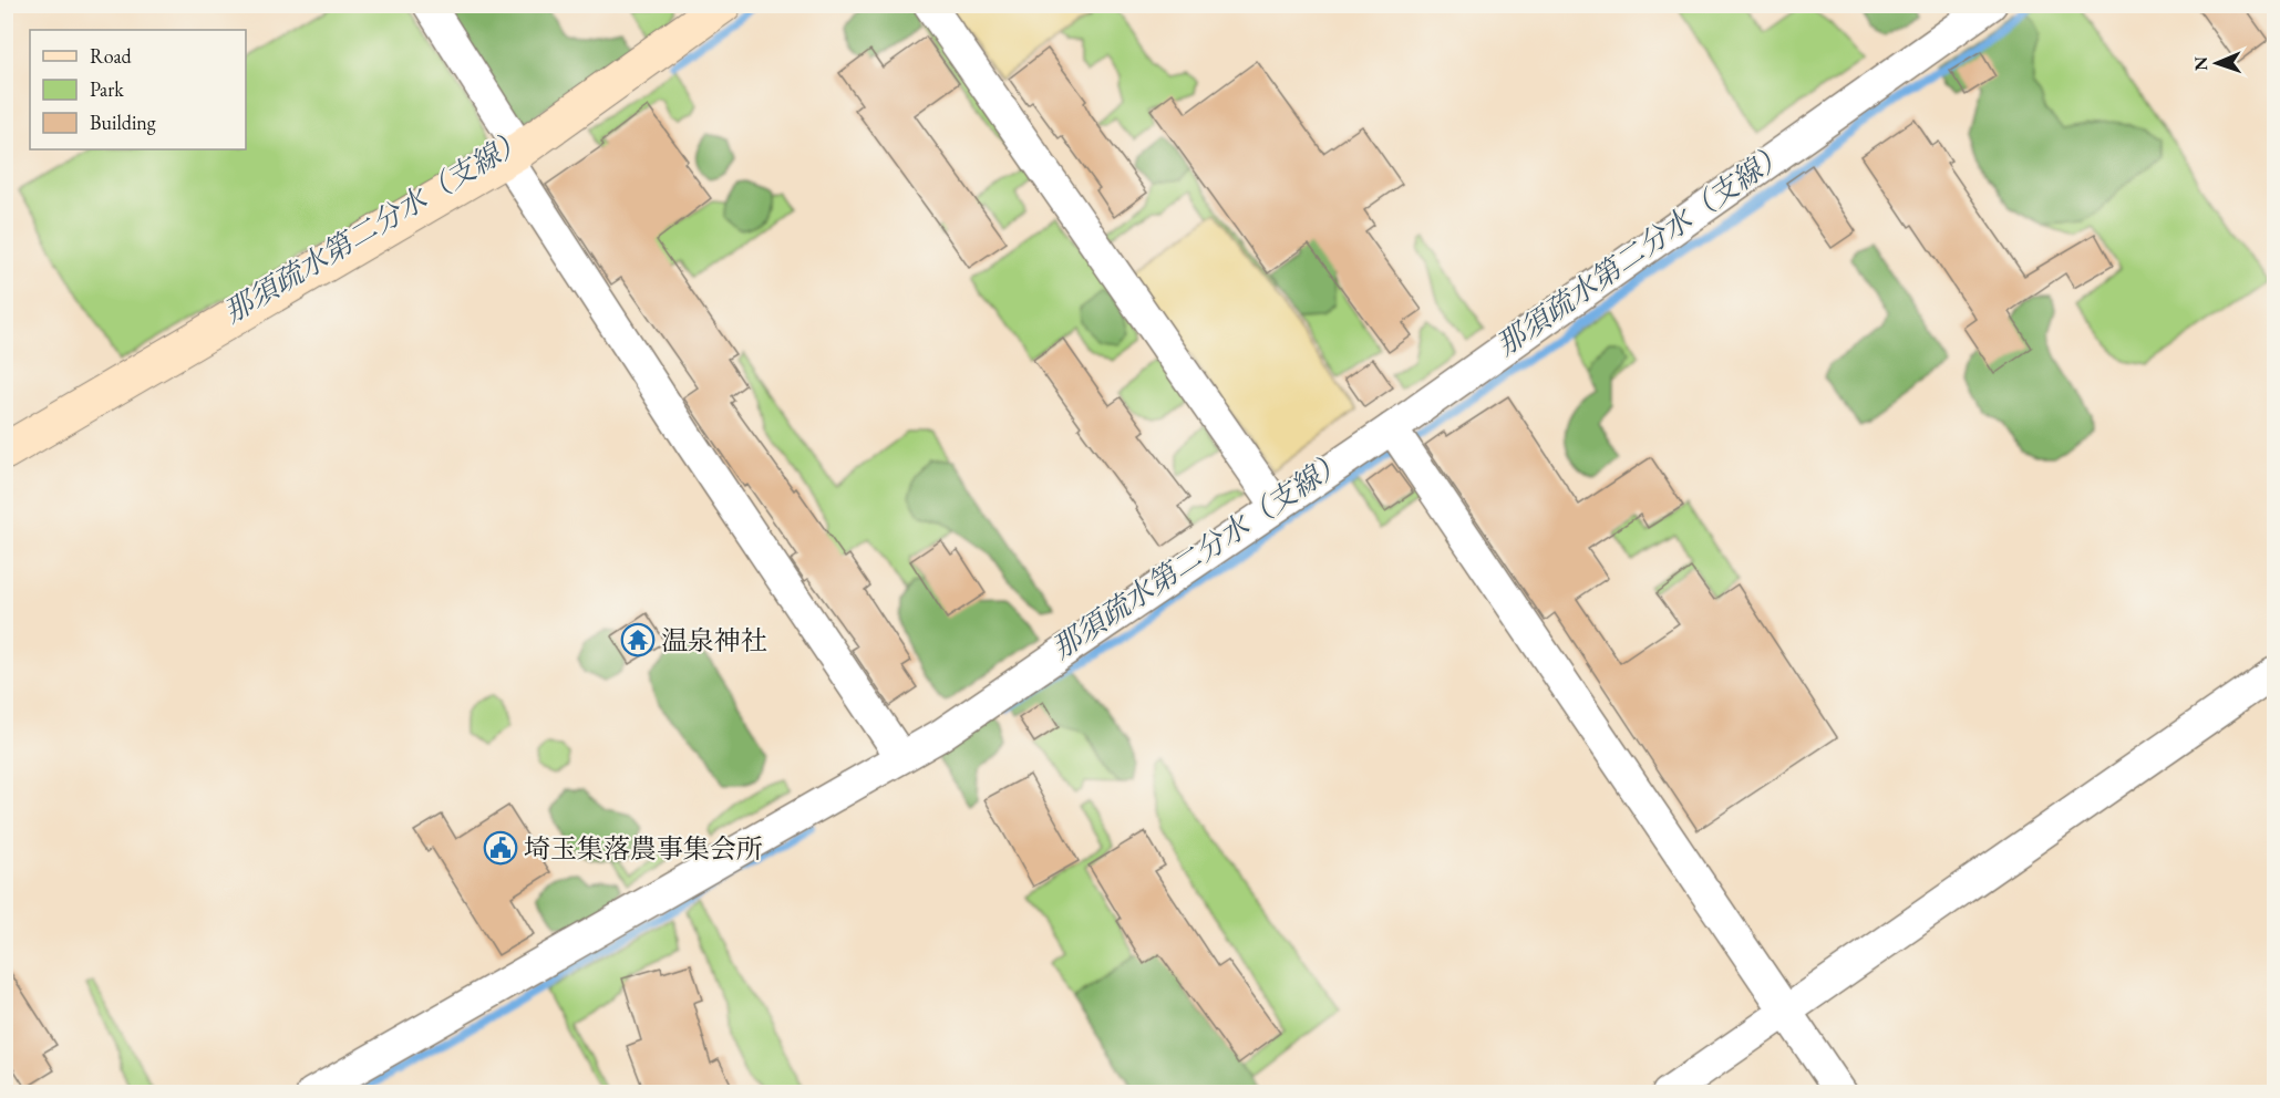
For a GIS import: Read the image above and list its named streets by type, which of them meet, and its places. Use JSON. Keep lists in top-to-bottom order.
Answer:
{
  "water": ["那須疏水第二分水（支線）"],
  "places": {
    "temple": ["温泉神社"],
    "public building": ["埼玉集落農事集会所"]
  },
  "legend": ["Road", "Park", "Building"],
  "north": "left"
}
